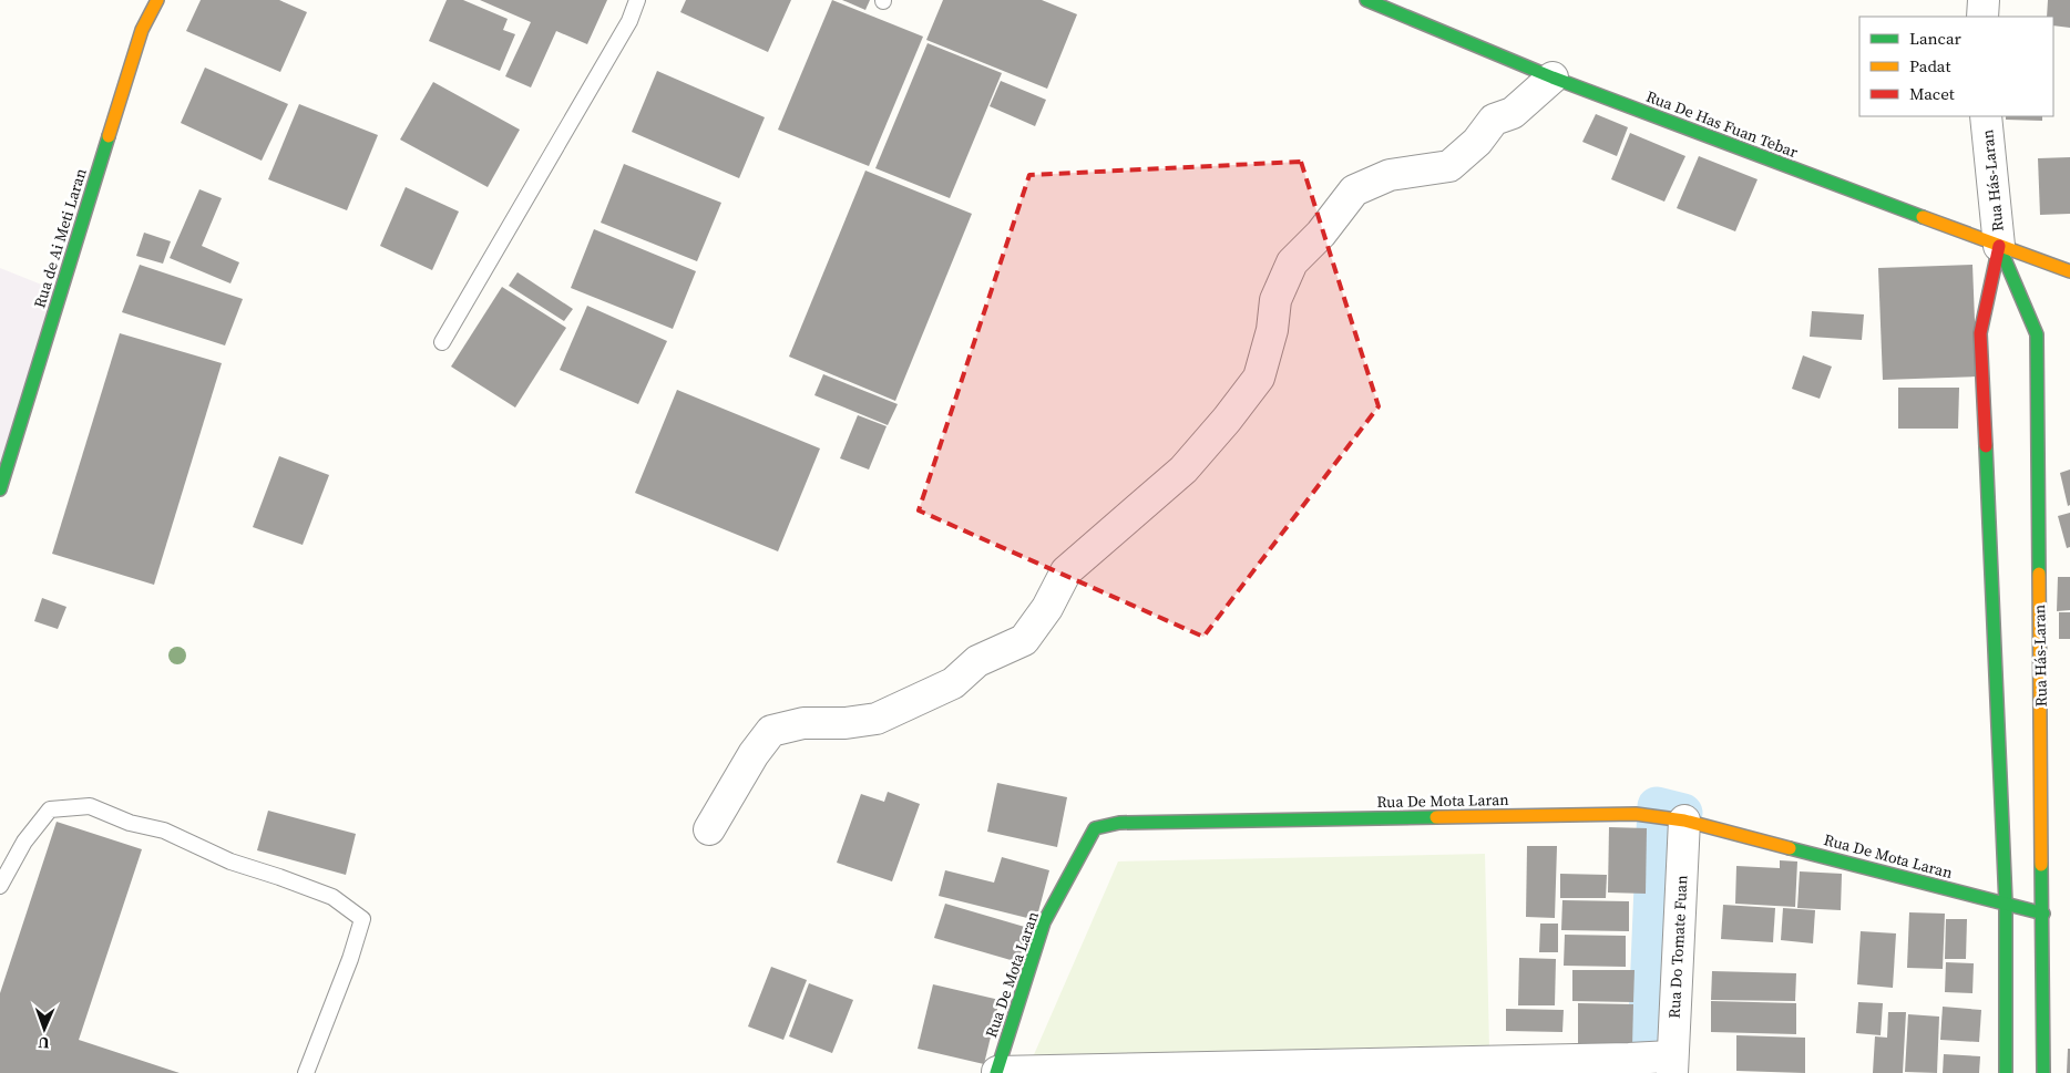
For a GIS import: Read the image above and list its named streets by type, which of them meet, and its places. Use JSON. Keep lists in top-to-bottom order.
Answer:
{
  "streets": {
    "street": [
      "Rua De Has Fuan Tebar",
      "Rua Hás-Laran",
      "Rua de Ai Meti Laran",
      "Rua De Mota Laran",
      "Rua Do Tomate Fuan"
    ]
  },
  "crossings": [
    ["Rua De Has Fuan Tebar", "Rua Hás-Laran"],
    ["Rua Hás-Laran", "Rua De Mota Laran"],
    ["Rua De Mota Laran", "Rua Do Tomate Fuan"]
  ],
  "legend": ["Lancar", "Padat", "Macet"],
  "north": "bottom"
}
